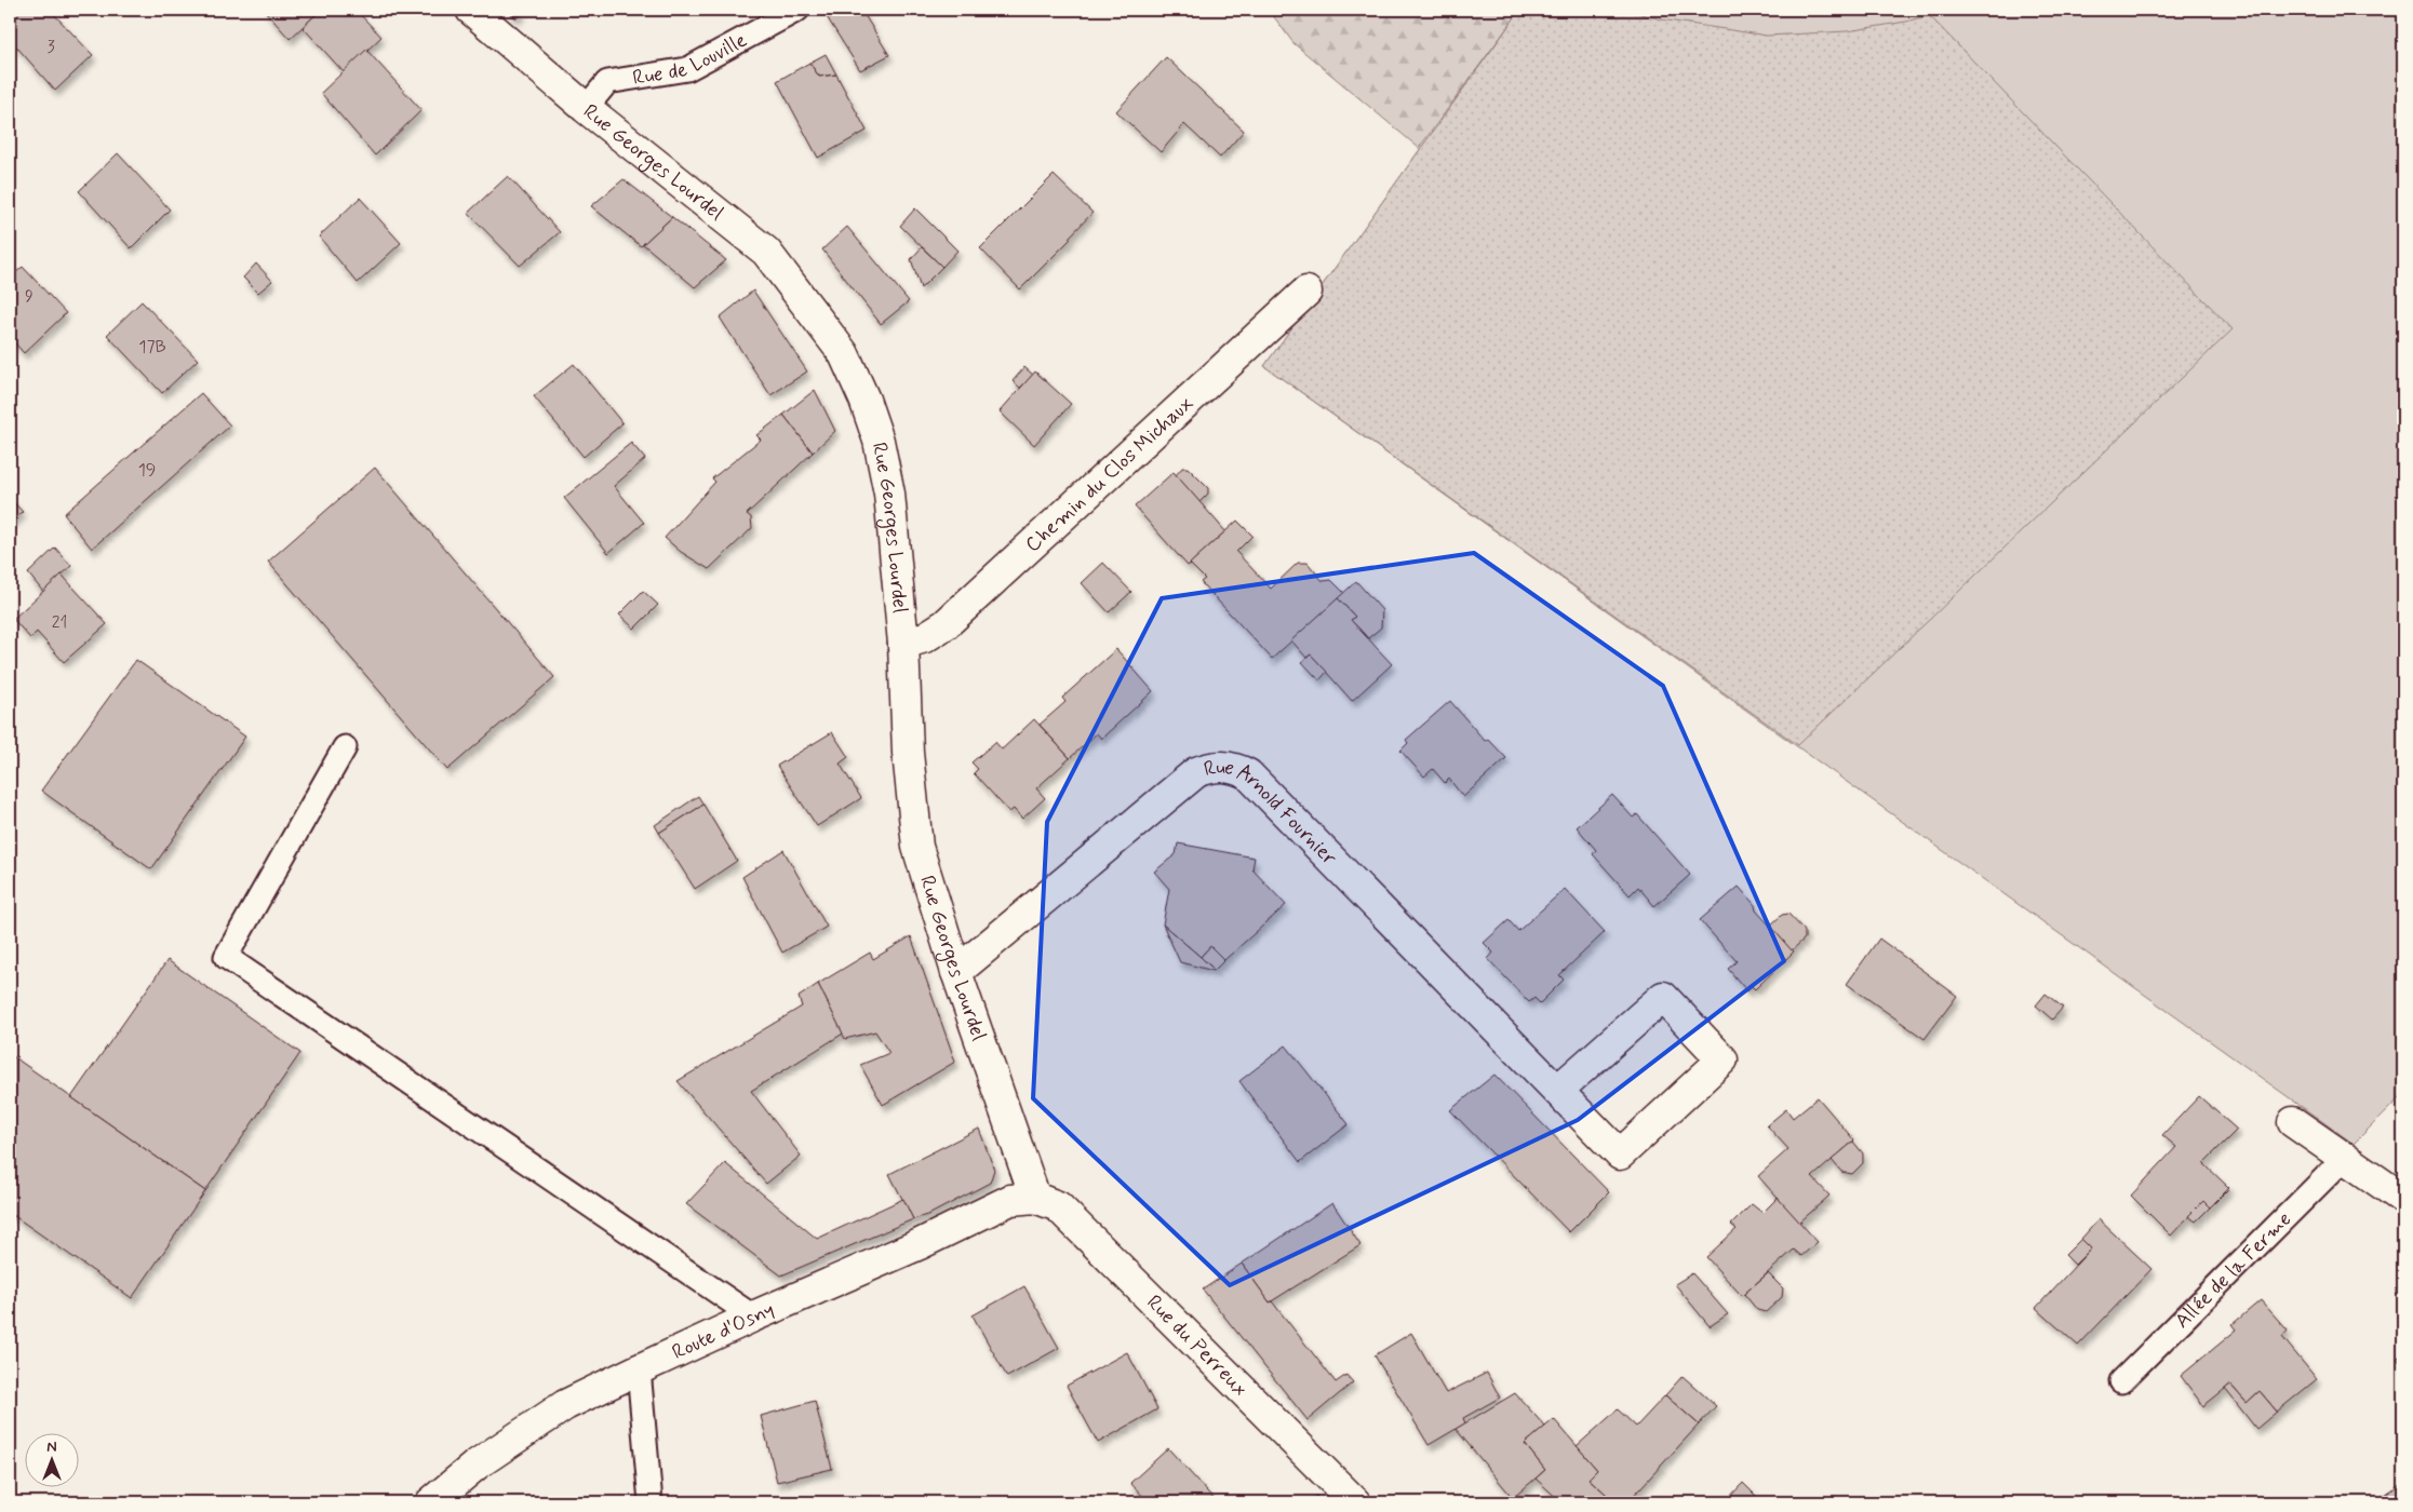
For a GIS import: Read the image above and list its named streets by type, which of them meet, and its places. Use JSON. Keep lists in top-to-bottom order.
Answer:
{
  "streets": {
    "street": [
      "Rue Georges Lourdel",
      "Chemin du Clos Michaux",
      "Rue Arnold Fournier",
      "Route d'Osny",
      "Rue du Perreux"
    ],
    "lane": ["Rue de Louville", "Allée de la Ferme"]
  },
  "crossings": [
    ["Rue de Louville", "Rue Georges Lourdel"],
    ["Rue Georges Lourdel", "Chemin du Clos Michaux"],
    ["Rue Georges Lourdel", "Rue Arnold Fournier"],
    ["Rue Georges Lourdel", "Route d'Osny"],
    ["Rue Georges Lourdel", "Rue du Perreux"],
    ["Route d'Osny", "Rue du Perreux"]
  ],
  "house_numbers": [
    "3",
    "9",
    "17B",
    "19",
    "21"
  ],
  "north": "top"
}
